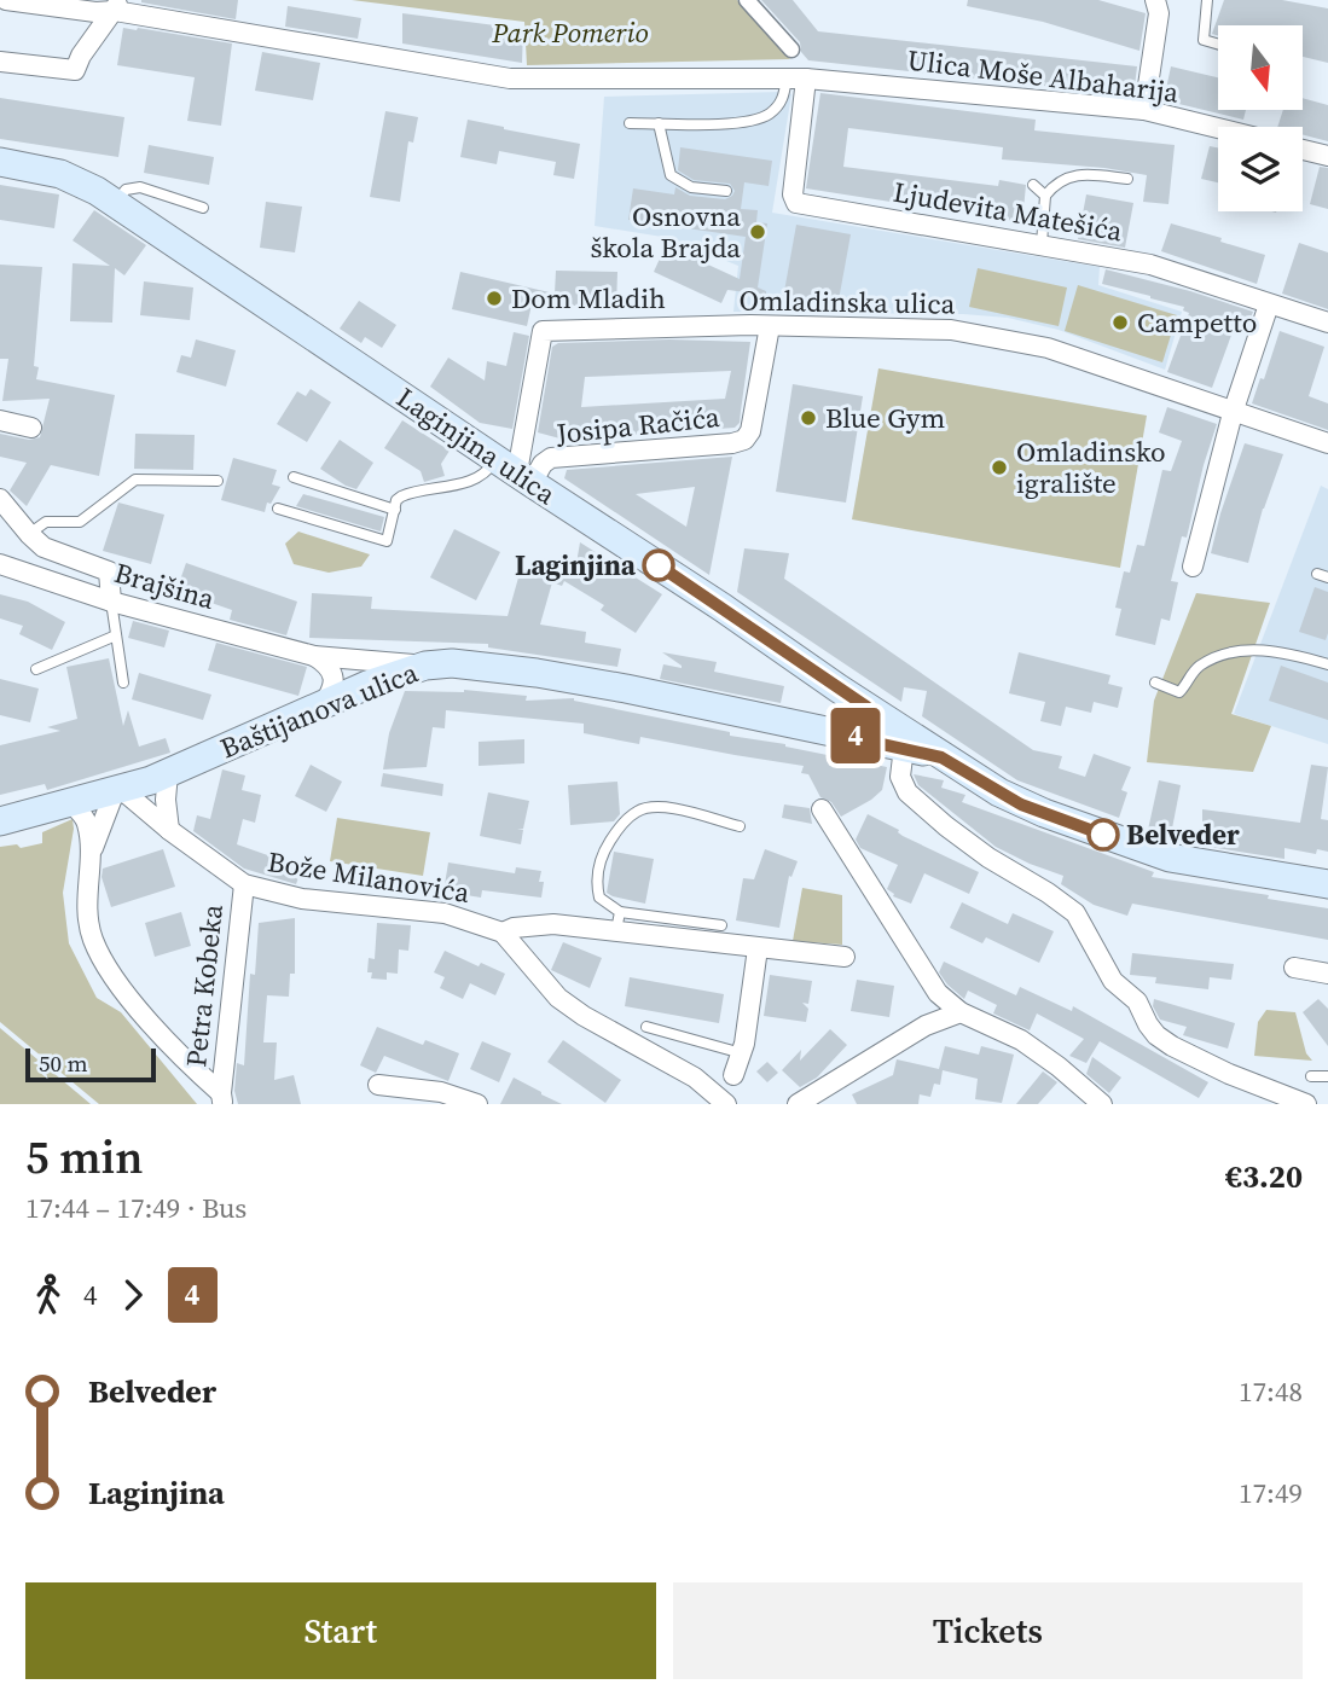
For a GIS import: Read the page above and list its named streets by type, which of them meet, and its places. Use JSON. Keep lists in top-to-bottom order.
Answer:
{
  "streets": {
    "main road": ["Laginjina ulica", "Baštijanova ulica"],
    "street": [
      "Ulica Moše Albaharija",
      "Ljudevita Matešića",
      "Omladinska ulica",
      "Josipa Račića",
      "Brajšina",
      "Bože Milanovića",
      "Petra Kobeka"
    ]
  },
  "crossings": [
    ["Ulica Moše Albaharija", "Ljudevita Matešića"],
    ["Omladinska ulica", "Josipa Račića"],
    ["Omladinska ulica", "Laginjina ulica"],
    ["Josipa Račića", "Laginjina ulica"],
    ["Laginjina ulica", "Baštijanova ulica"],
    ["Brajšina", "Baštijanova ulica"],
    ["Bože Milanovića", "Petra Kobeka"]
  ],
  "parks": ["Park Pomerio"],
  "places": [
    "Osnovna škola Brajda",
    "Dom Mladih",
    "Campetto",
    "Blue Gym",
    "Omladinsko igralište",
    "Laginjina",
    "Belveder"
  ],
  "lines": ["bus line 4"],
  "scale_bar": "50 m",
  "north": "bottom",
  "page": {
    "on_map": "4",
    "scale": "50 m",
    "heading": ["5 min", "17:44 – 17:49 · Bus", "€3.20"],
    "legs": ["4", "4"],
    "list": [
      {
        "name": "Belveder",
        "value": "17:48"
      },
      {
        "name": "Laginjina",
        "value": "17:49"
      }
    ],
    "buttons": ["Start", "Tickets"]
  }
}
